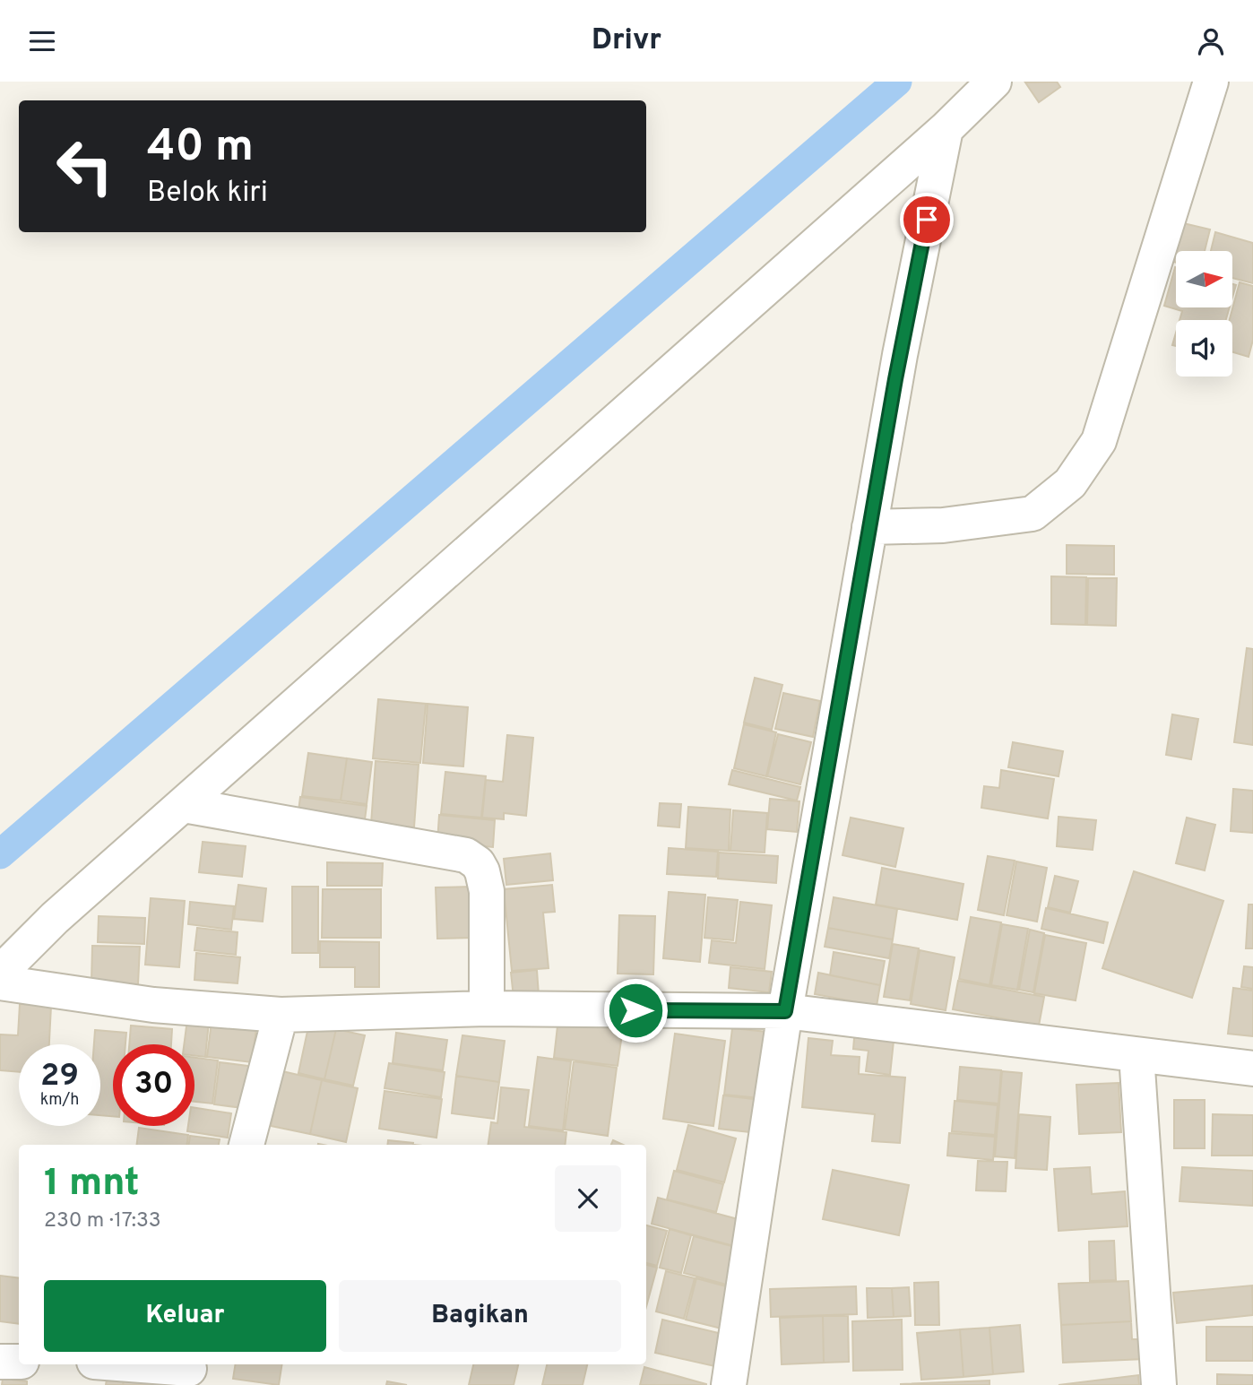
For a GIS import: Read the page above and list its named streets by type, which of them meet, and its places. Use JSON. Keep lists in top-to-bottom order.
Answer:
{
  "north": "right",
  "page": {
    "header": "Drivr",
    "turn": ["40 m", "Belok kiri"],
    "speed": "29 km/h",
    "limit": "30",
    "heading": ["1 mnt", "230 m · 17:33"],
    "buttons": ["Keluar", "Bagikan"]
  }
}
